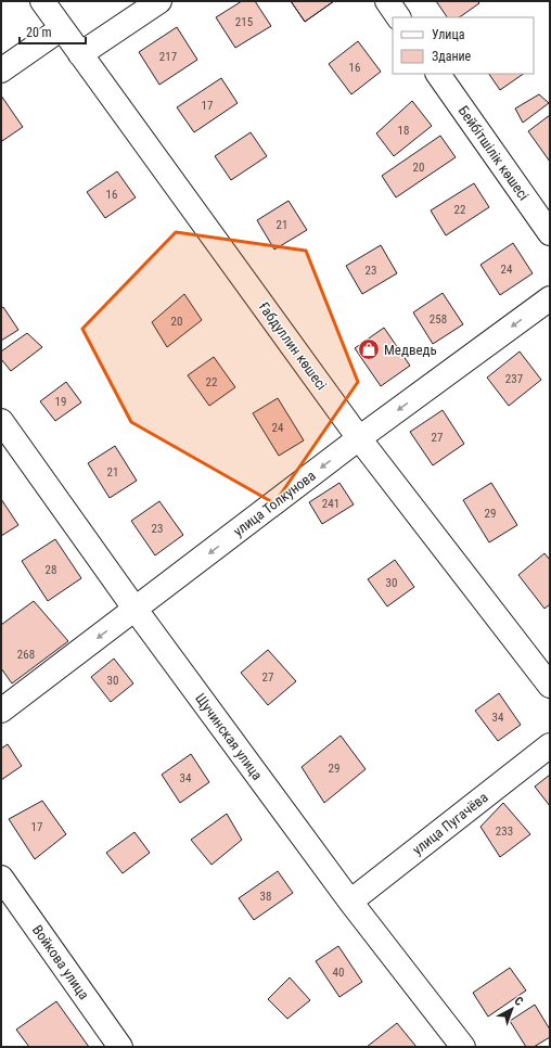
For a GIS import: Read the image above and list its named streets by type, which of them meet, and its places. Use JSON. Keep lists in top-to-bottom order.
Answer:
{
  "streets": {
    "street": [
      "Бейбітшілік көшесі",
      "Ғабдуллин көшесі",
      "улица Толкунова",
      "Щучинская улица",
      "улица Пугачёва",
      "Войкова улица"
    ]
  },
  "crossings": [
    ["Ғабдуллин көшесі", "улица Толкунова"],
    ["улица Толкунова", "Щучинская улица"],
    ["Щучинская улица", "улица Пугачёва"]
  ],
  "one_way": ["улица Толкунова"],
  "places": {
    "shop": ["Медведь"]
  },
  "house_numbers": [
    "215",
    "217",
    "16",
    "17",
    "18",
    "20",
    "16",
    "22",
    "21",
    "24",
    "23",
    "258",
    "20",
    "237",
    "22",
    "19",
    "24",
    "27",
    "21",
    "241",
    "29",
    "23",
    "28",
    "30",
    "268",
    "27",
    "30",
    "34",
    "29",
    "34",
    "17",
    "233",
    "38",
    "40"
  ],
  "legend": ["Улица", "Здание"],
  "scale_bar": "20 m",
  "north": "top right"
}
